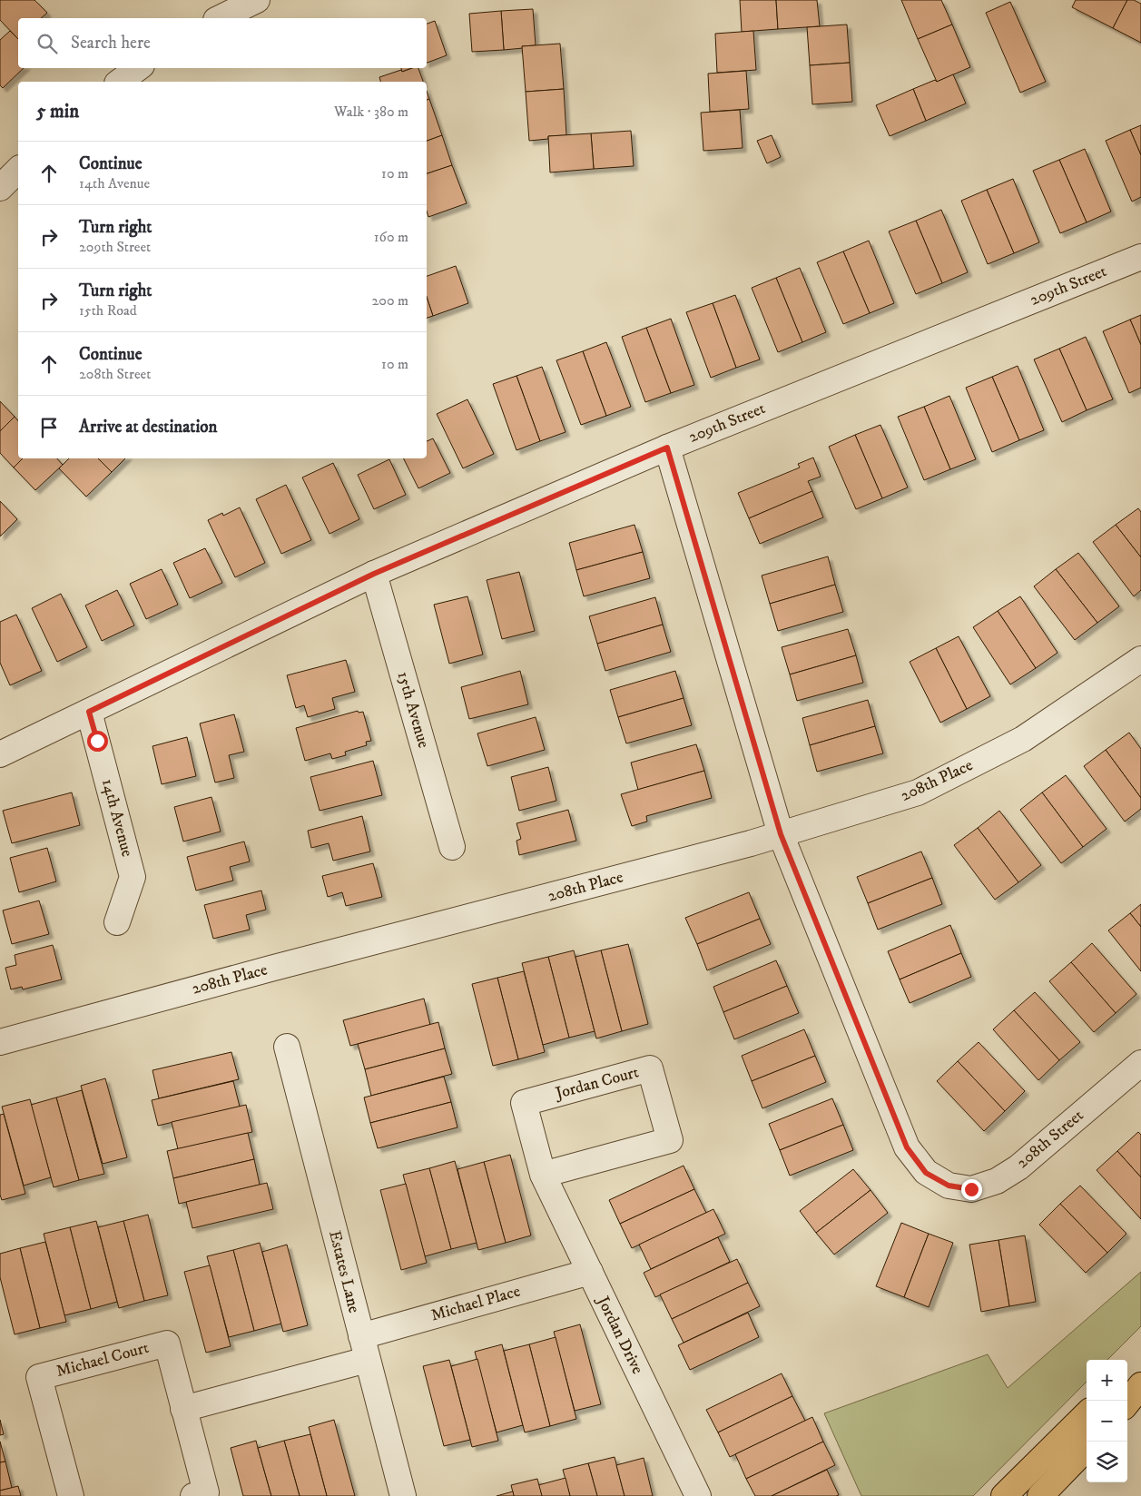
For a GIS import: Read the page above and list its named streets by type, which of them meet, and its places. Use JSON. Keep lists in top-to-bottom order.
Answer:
{
  "streets": {
    "street": [
      "209th Street",
      "15th Avenue",
      "208th Place",
      "14th Avenue",
      "Jordan Court",
      "208th Street",
      "Estates Lane",
      "Michael Place",
      "Jordan Drive",
      "Michael Court"
    ]
  },
  "crossings": [
    ["209th Street", "15th Avenue"],
    ["209th Street", "14th Avenue"],
    ["208th Place", "208th Street"],
    ["Jordan Court", "Jordan Drive"],
    ["Estates Lane", "Michael Place"],
    ["Michael Place", "Jordan Drive"]
  ],
  "page": {
    "search": "Search here",
    "heading": ["5 min", "Walk · 380 m"],
    "list": [
      ["Continue", "14th Avenue", "10 m"],
      ["Turn right", "209th Street", "160 m"],
      ["Turn right", "15th Road", "200 m"],
      ["Continue", "208th Street", "10 m"],
      "Arrive at destination"
    ],
    "map_buttons": ["+", "−"]
  }
}
